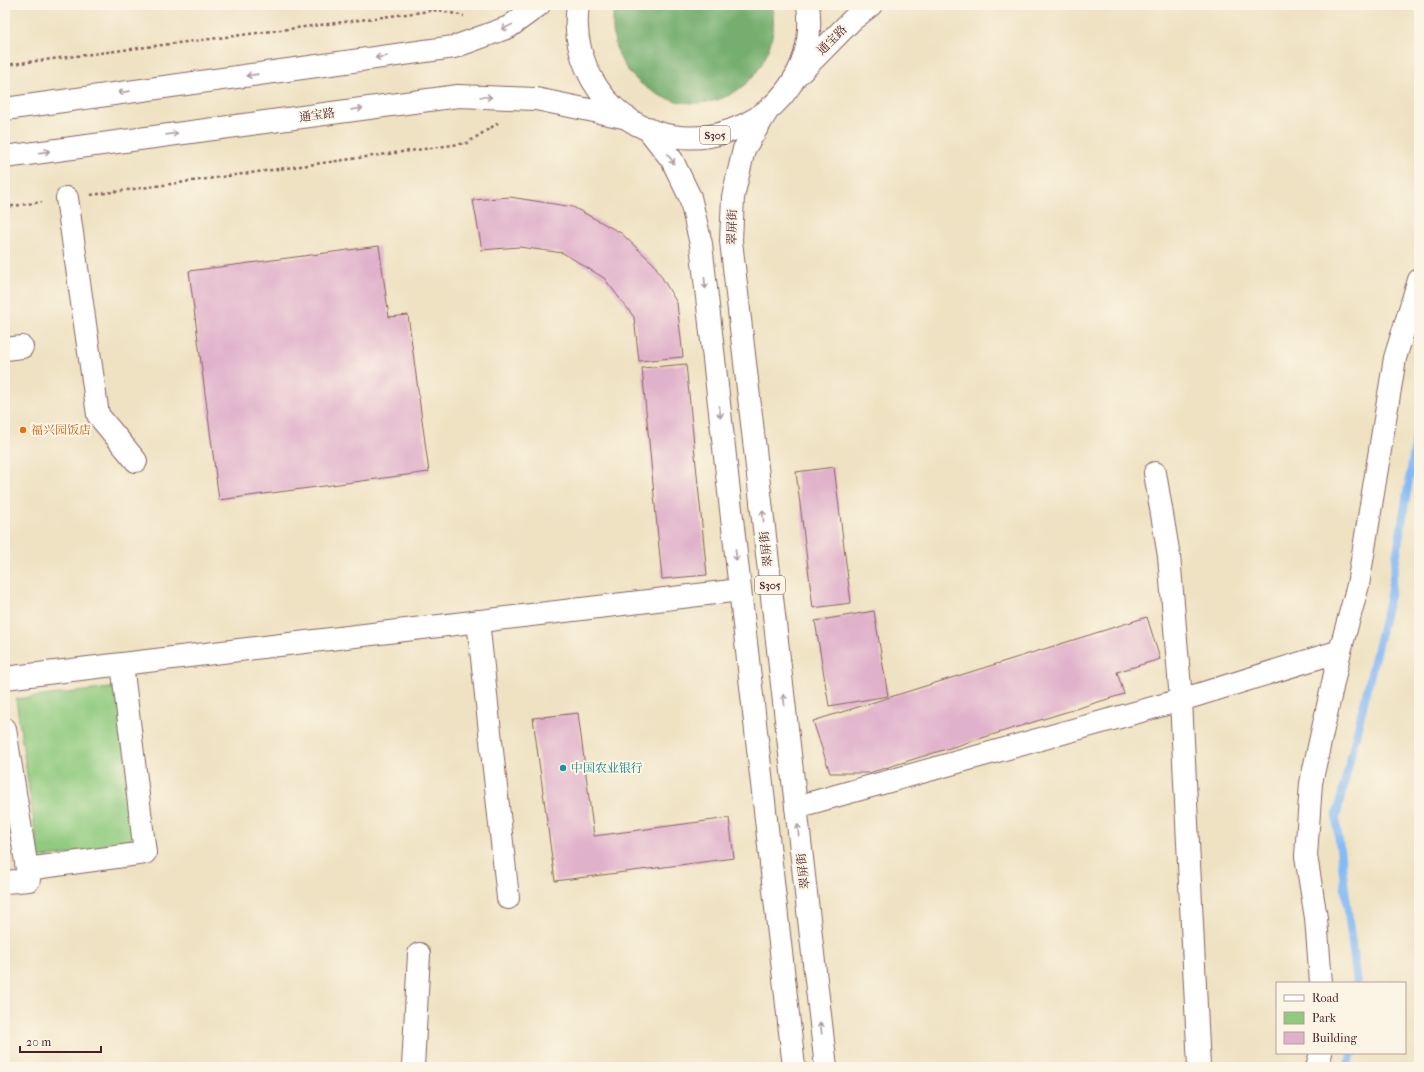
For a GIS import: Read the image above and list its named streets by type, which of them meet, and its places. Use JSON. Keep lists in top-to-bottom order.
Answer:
{
  "streets": {
    "street": ["通宝路", "S305", "翠屏街"]
  },
  "crossings": [
    ["通宝路", "S305"],
    ["S305", "翠屏街"]
  ],
  "places": ["福兴园饭店", "中国农业银行"],
  "legend": ["Road", "Park", "Building"],
  "scale_bar": "20 m"
}
